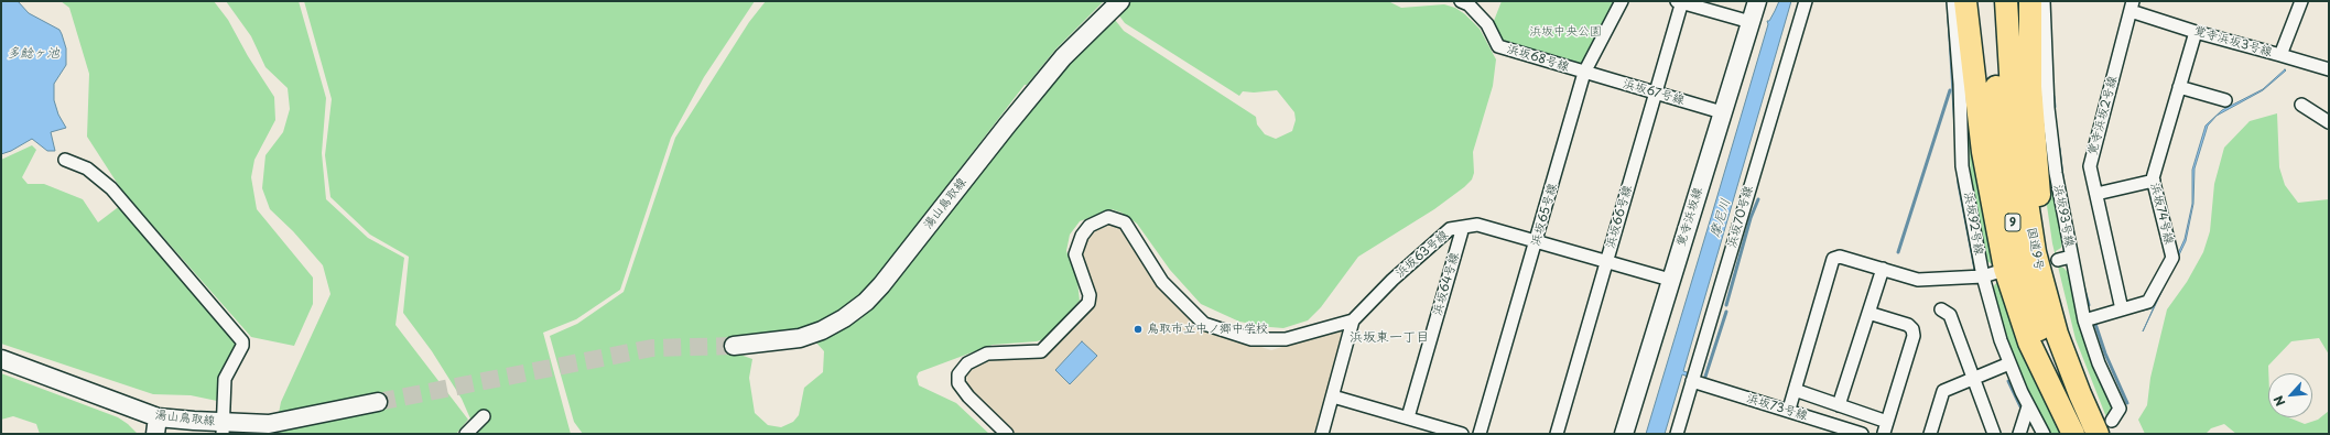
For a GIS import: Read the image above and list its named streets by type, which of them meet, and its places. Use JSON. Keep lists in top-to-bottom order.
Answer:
{
  "streets": {
    "highway": ["9", "国道9号"],
    "main road": ["湯山鳥取線", "覚寺浜坂線"],
    "street": [
      "覚寺浜坂3号線",
      "浜坂68号線",
      "浜坂67号線",
      "覚寺浜坂2号線",
      "浜坂74号線",
      "浜坂65号線",
      "浜坂93号線",
      "浜坂66号線",
      "浜坂70号線",
      "浜坂92号線",
      "浜坂63号線",
      "浜坂64号線",
      "浜坂73号線"
    ]
  },
  "crossings": [
    ["覚寺浜坂3号線", "覚寺浜坂2号線"],
    ["覚寺浜坂3号線", "浜坂74号線"],
    ["浜坂68号線", "浜坂67号線"],
    ["浜坂68号線", "浜坂65号線"],
    ["浜坂67号線", "浜坂65号線"],
    ["浜坂67号線", "浜坂66号線"],
    ["浜坂67号線", "覚寺浜坂線"],
    ["覚寺浜坂2号線", "浜坂74号線"],
    ["浜坂74号線", "浜坂93号線"],
    ["浜坂65号線", "浜坂63号線"],
    ["浜坂93号線", "国道9号"],
    ["浜坂66号線", "浜坂63号線"],
    ["覚寺浜坂線", "浜坂63号線"],
    ["浜坂70号線", "浜坂73号線"],
    ["浜坂63号線", "浜坂64号線"]
  ],
  "districts": ["浜坂東一丁目"],
  "water": ["多鯰ヶ池", "摩尼川"],
  "parks": ["浜坂中央公園"],
  "places": ["鳥取市立中ノ郷中学校"],
  "north": "bottom left"
}
